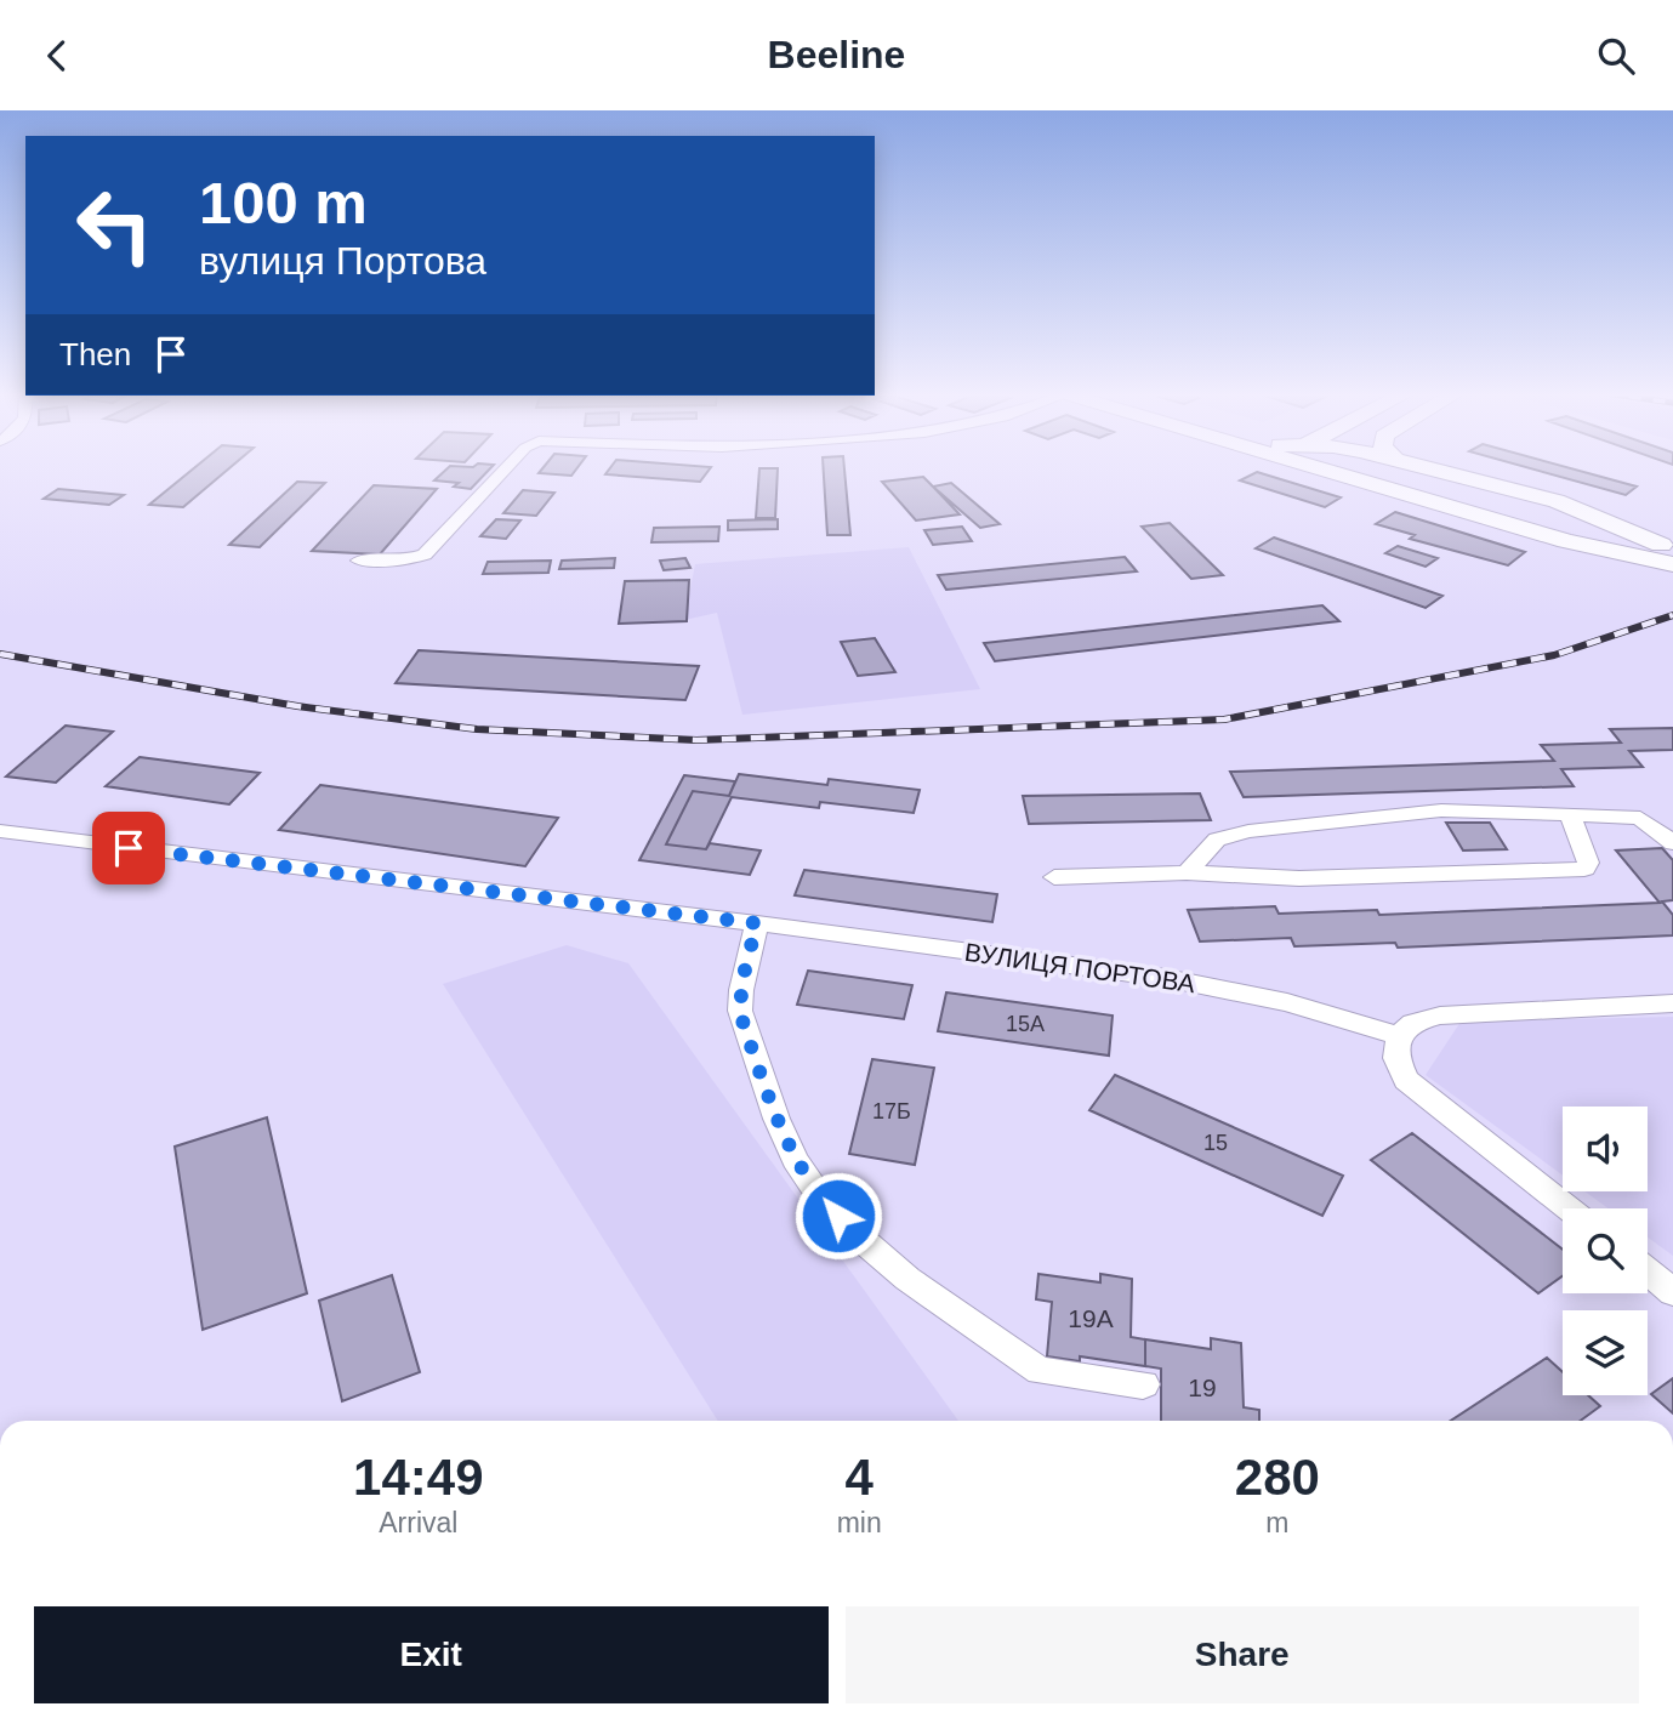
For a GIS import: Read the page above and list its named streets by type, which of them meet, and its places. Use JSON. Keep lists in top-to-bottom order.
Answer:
{
  "streets": {
    "street": ["ВУЛИЦЯ ПОРТОВА"]
  },
  "house_numbers": [
    "15А",
    "17Б",
    "15",
    "19А",
    "19"
  ],
  "page": {
    "header": "Beeline",
    "turn": ["100 m", "вулиця Портова"],
    "then": "Then",
    "eta": [
      "14:49",
      "Arrival",
      "4",
      "min",
      "280",
      "m"
    ],
    "buttons": ["Exit", "Share"]
  }
}
